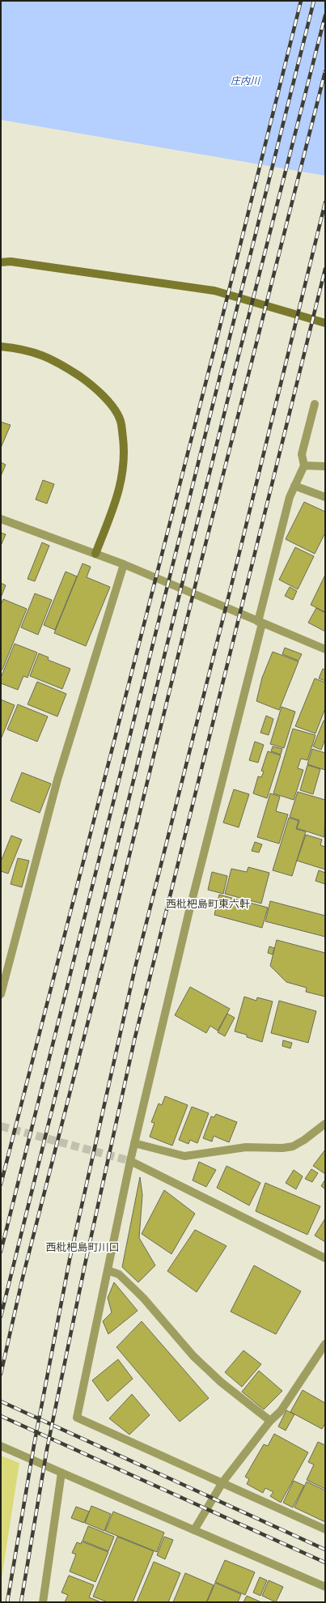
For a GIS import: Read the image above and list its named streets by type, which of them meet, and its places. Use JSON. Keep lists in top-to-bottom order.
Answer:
{
  "districts": ["西枇杷島町東六軒", "西枇杷島町川口"],
  "water": ["庄内川"]
}
